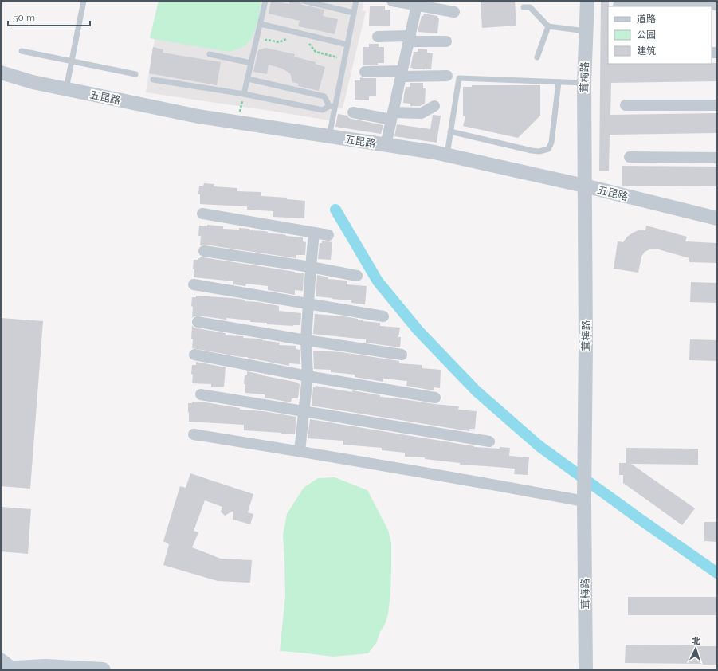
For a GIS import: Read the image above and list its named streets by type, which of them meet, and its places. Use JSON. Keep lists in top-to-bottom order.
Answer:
{
  "streets": {
    "street": ["茸梅路", "五昆路"]
  },
  "crossings": [
    ["茸梅路", "五昆路"]
  ],
  "legend": ["道路", "公园", "建筑"],
  "scale_bar": "50 m",
  "north": "top"
}
